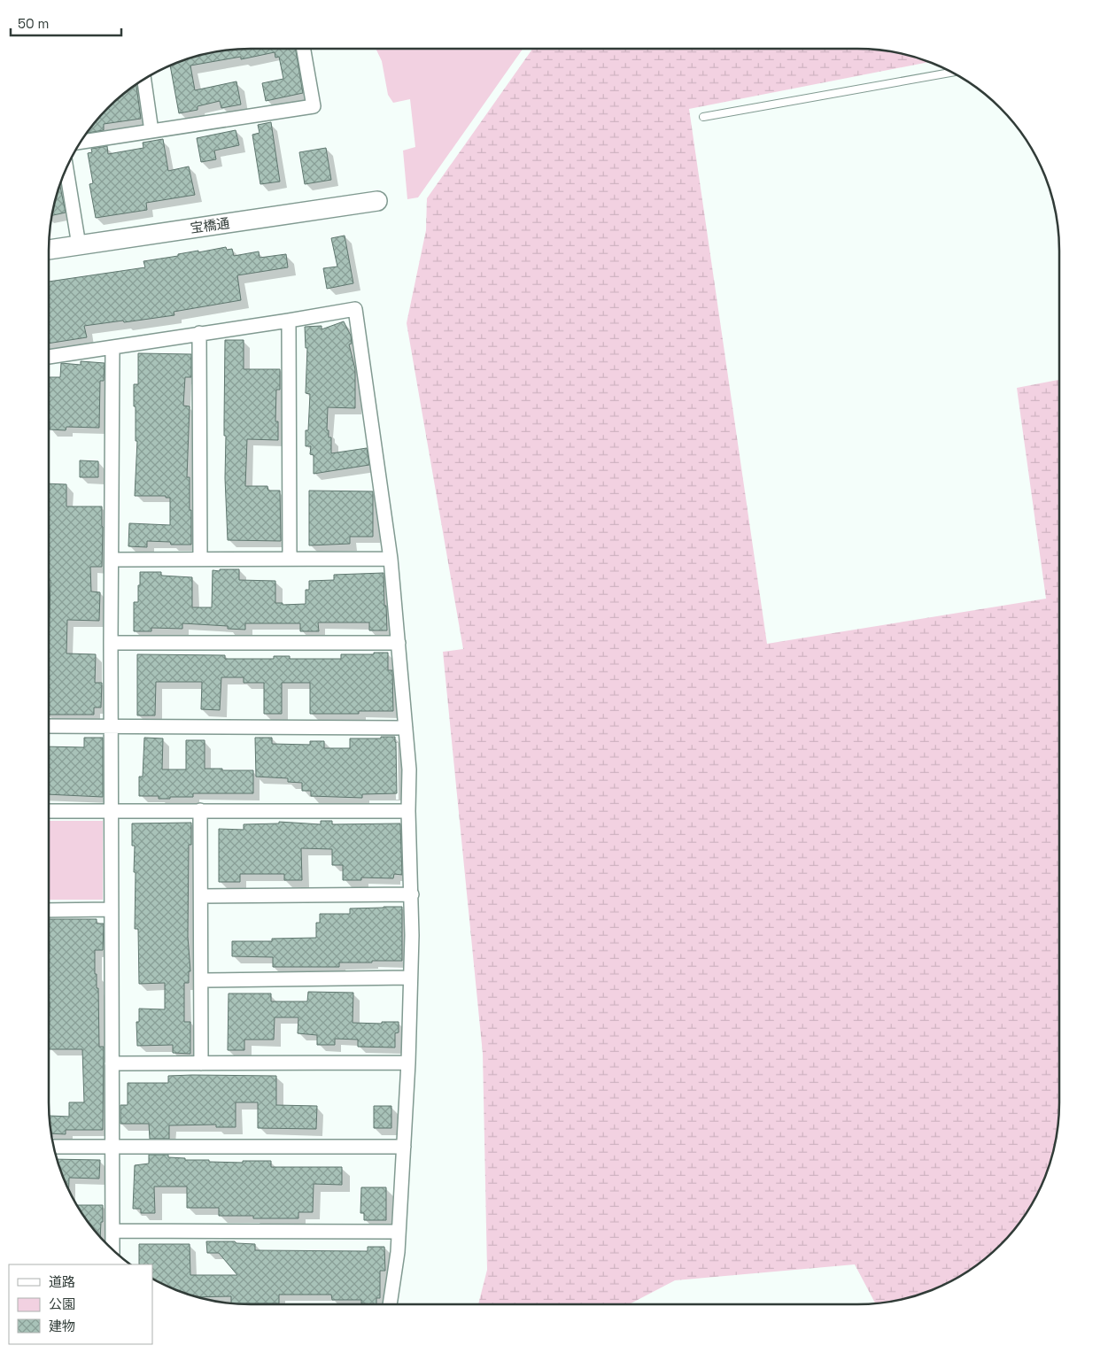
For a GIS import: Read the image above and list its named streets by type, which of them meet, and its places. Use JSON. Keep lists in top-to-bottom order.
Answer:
{
  "streets": {
    "street": ["宝橋通"]
  },
  "legend": ["道路", "公園", "建物"],
  "scale_bar": "50 m"
}
